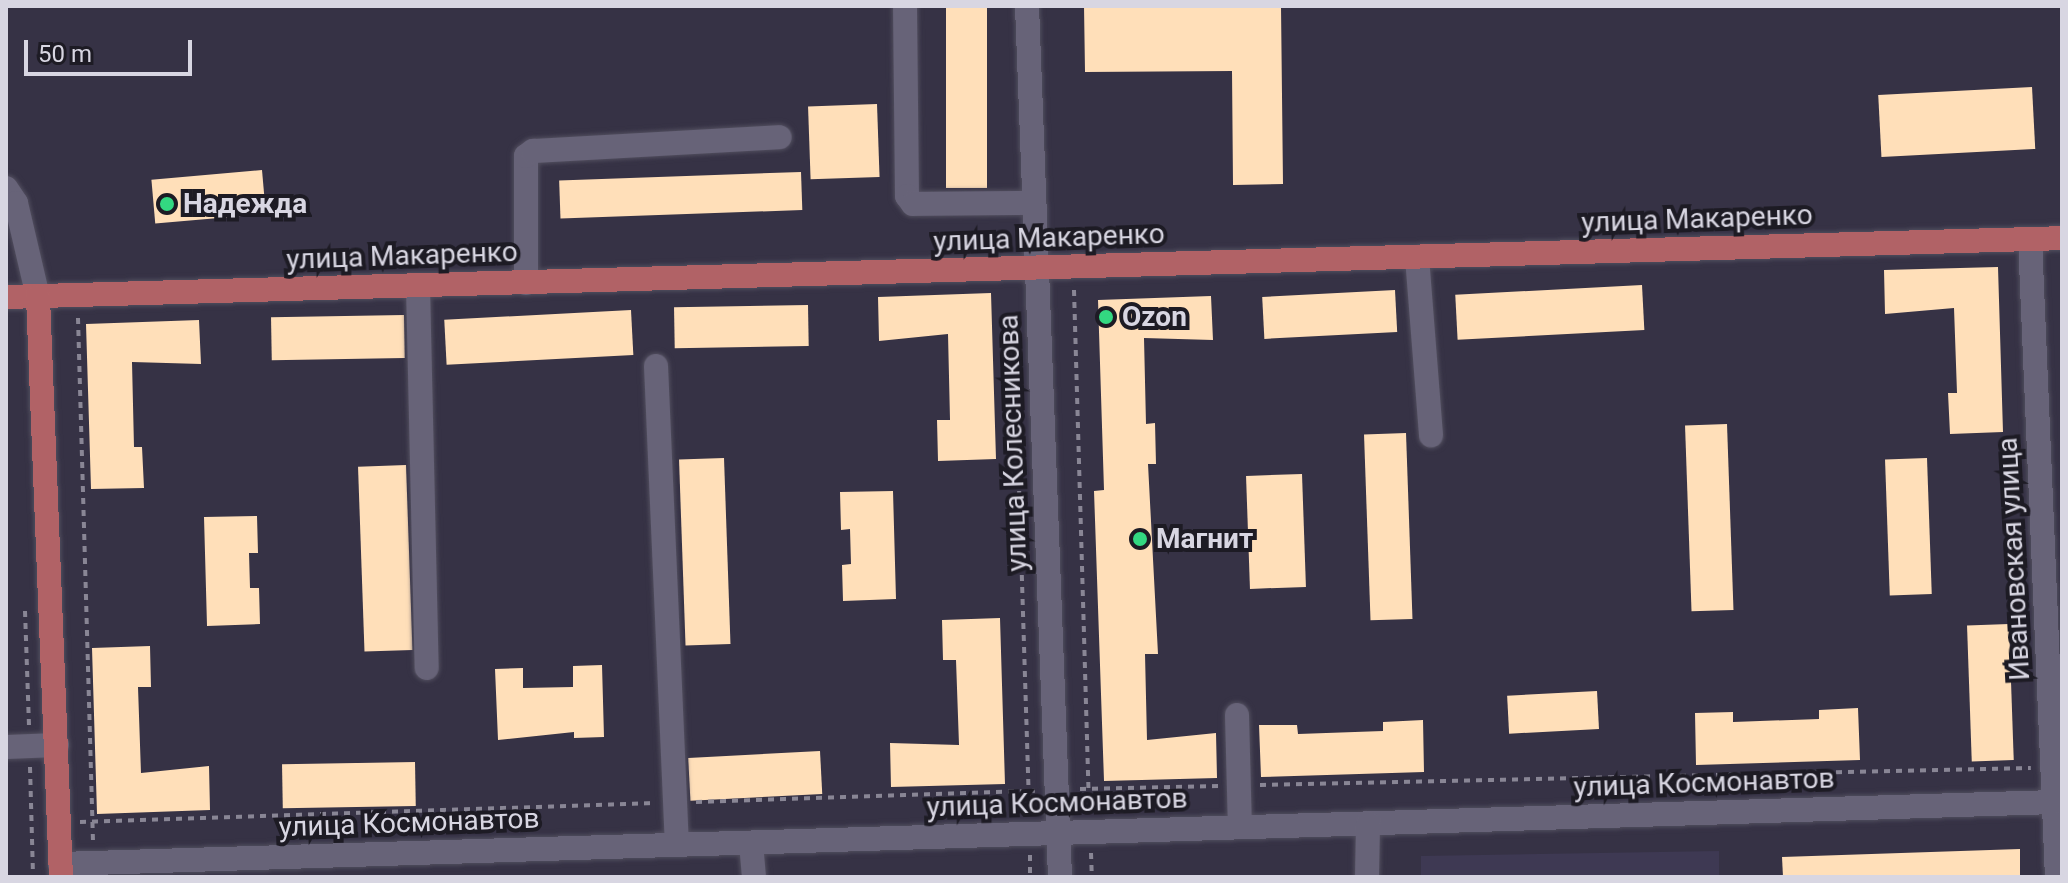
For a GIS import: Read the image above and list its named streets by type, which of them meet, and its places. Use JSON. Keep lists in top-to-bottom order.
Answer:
{
  "streets": {
    "main road": ["улица Макаренко"],
    "street": ["улица Колесникова", "Ивановская улица", "улица Космонавтов"]
  },
  "crossings": [
    ["улица Макаренко", "улица Колесникова"],
    ["улица Макаренко", "Ивановская улица"],
    ["улица Колесникова", "улица Космонавтов"],
    ["Ивановская улица", "улица Космонавтов"]
  ],
  "places": ["Надежда", "Ozon", "Магнит"],
  "scale_bar": "50 m"
}
